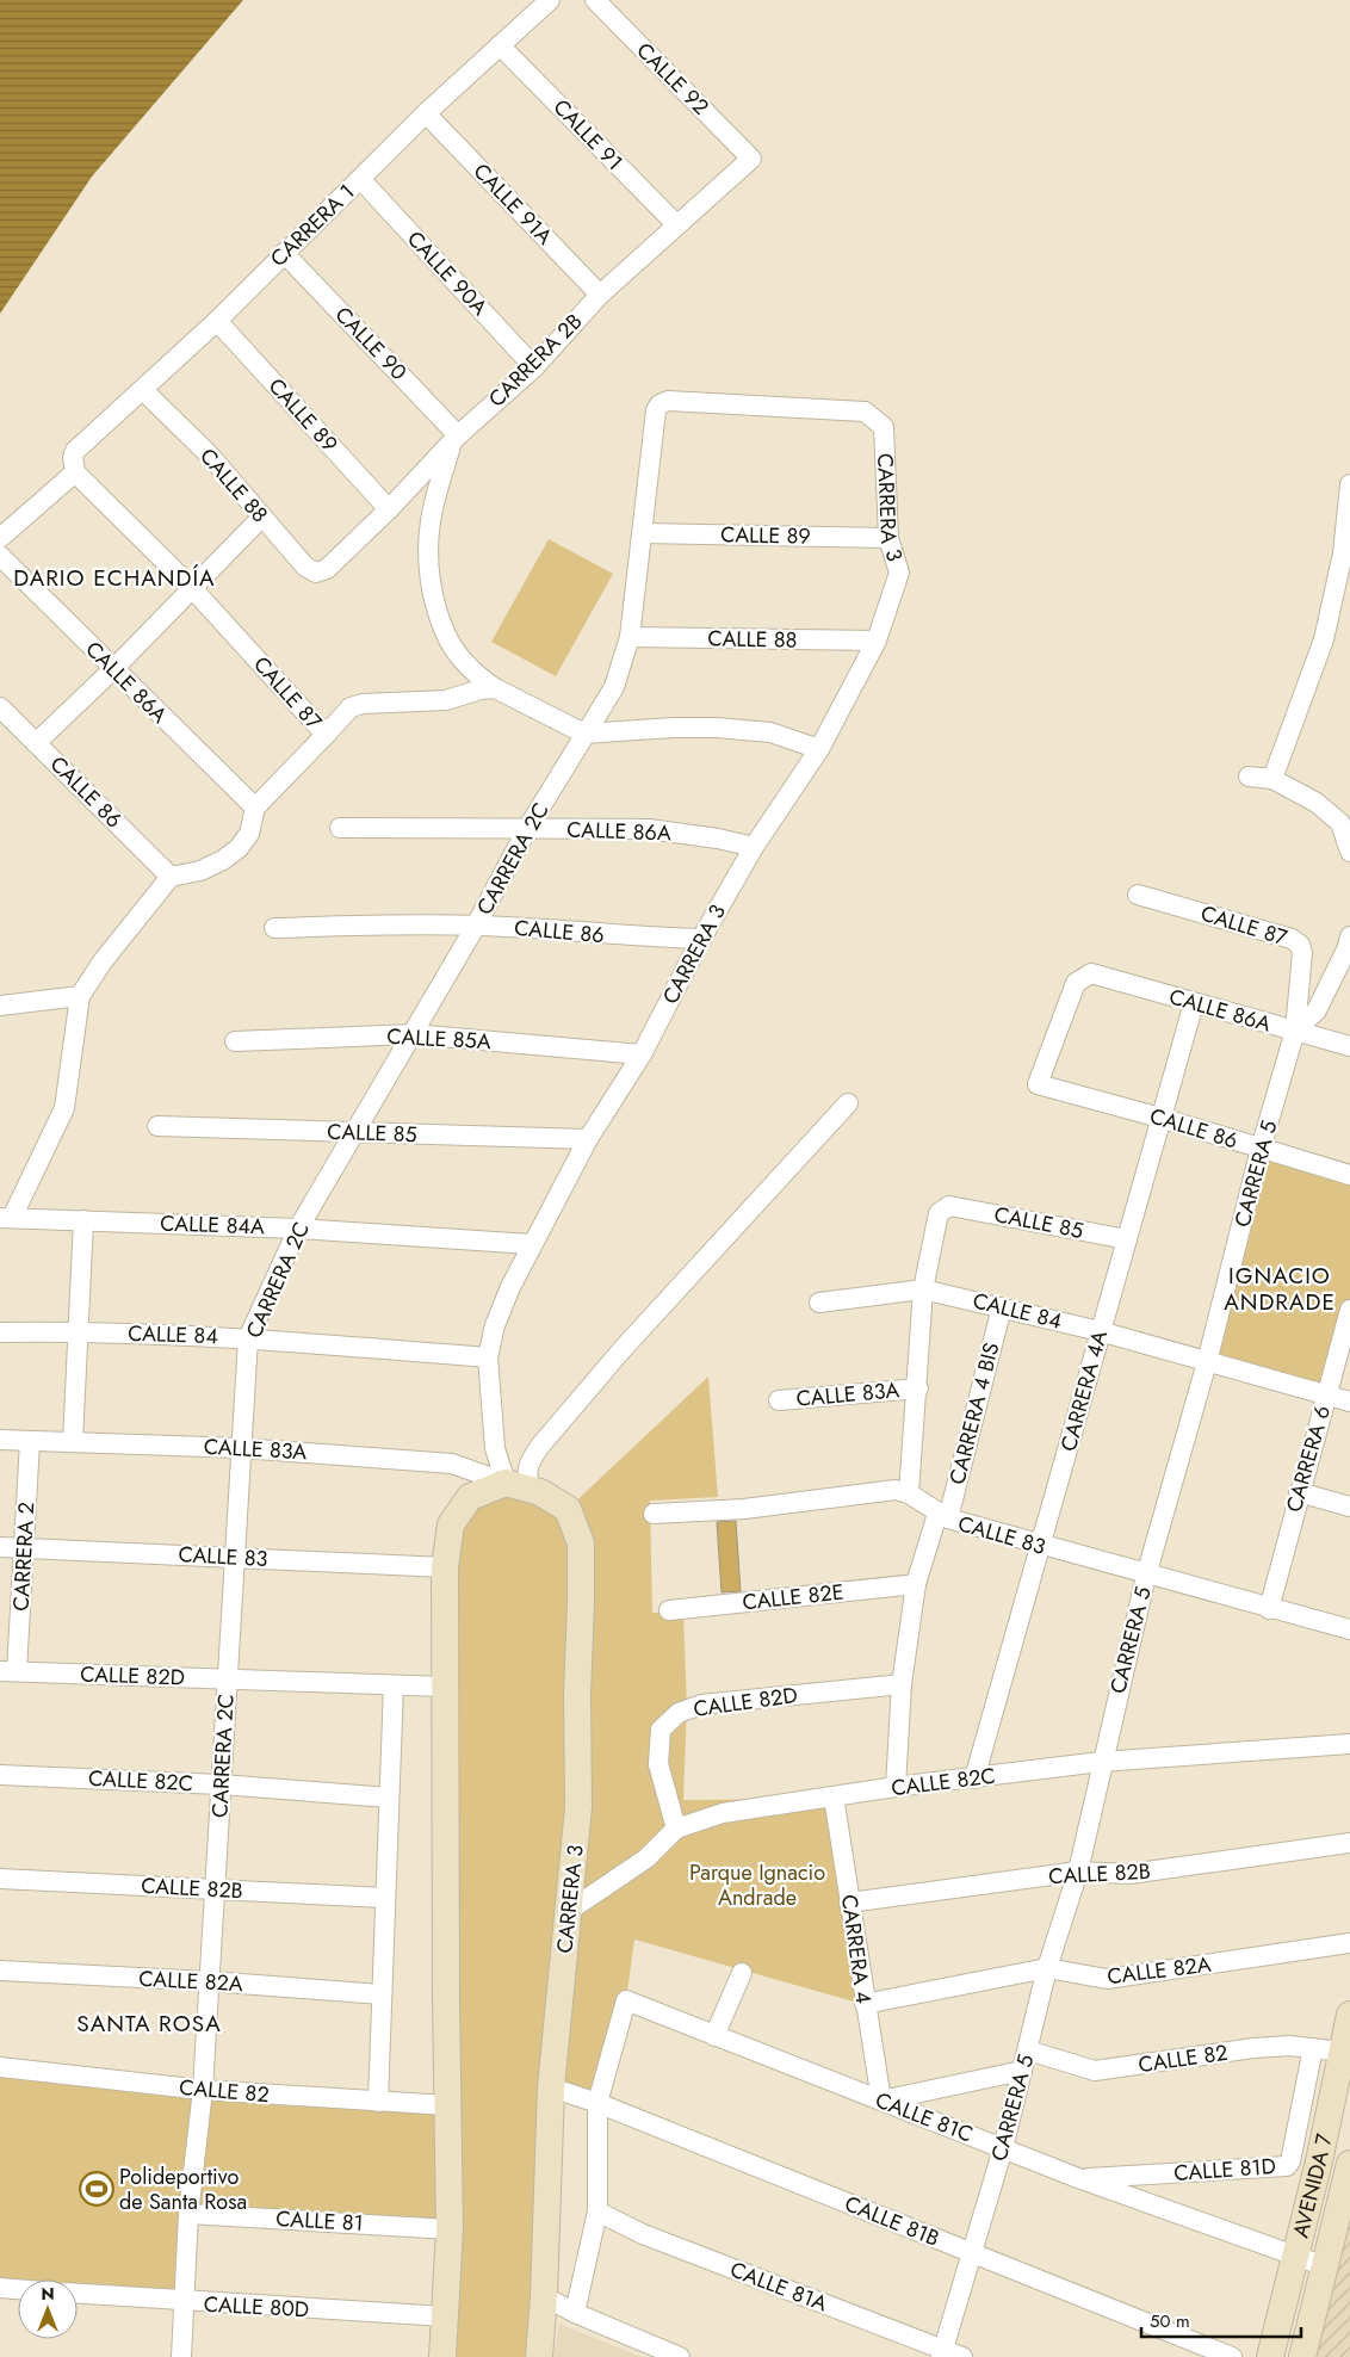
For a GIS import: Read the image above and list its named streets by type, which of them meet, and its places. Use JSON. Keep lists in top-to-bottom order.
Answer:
{
  "streets": {
    "main road": ["CARRERA 3", "AVENIDA 7"],
    "street": [
      "CALLE 92",
      "CALLE 91",
      "CALLE 91A",
      "CARRERA 1",
      "CALLE 90A",
      "CALLE 90",
      "CARRERA 2B",
      "CALLE 89",
      "CALLE 88",
      "CALLE 86A",
      "CALLE 87",
      "CALLE 86",
      "CARRERA 2C",
      "CALLE 85A",
      "CALLE 85",
      "CARRERA 5",
      "CALLE 84A",
      "CALLE 84",
      "CARRERA 4A",
      "CALLE 83A",
      "CARRERA 4 BIS",
      "CARRERA 6",
      "CALLE 83",
      "CARRERA 2",
      "CALLE 82E",
      "CALLE 82D",
      "CALLE 82C",
      "CALLE 82B",
      "CARRERA 4",
      "CALLE 82A",
      "CALLE 82",
      "CALLE 81C",
      "CALLE 81D",
      "CALLE 81",
      "CALLE 81B",
      "CALLE 81A",
      "CALLE 80D"
    ]
  },
  "crossings": [
    ["CALLE 92", "CARRERA 2B"],
    ["CALLE 91", "CARRERA 1"],
    ["CALLE 91", "CARRERA 2B"],
    ["CALLE 91A", "CARRERA 1"],
    ["CALLE 91A", "CARRERA 2B"],
    ["CARRERA 1", "CALLE 90A"],
    ["CARRERA 1", "CALLE 90"],
    ["CARRERA 1", "CALLE 89"],
    ["CARRERA 1", "CALLE 88"],
    ["CARRERA 1", "CALLE 87"],
    ["CALLE 90A", "CARRERA 2B"],
    ["CALLE 90", "CARRERA 2B"],
    ["CARRERA 2B", "CALLE 89"],
    ["CARRERA 2B", "CALLE 88"],
    ["CALLE 89", "CARRERA 3"],
    ["CALLE 89", "CARRERA 2C"],
    ["CALLE 88", "CARRERA 3"],
    ["CALLE 88", "CARRERA 2C"],
    ["CARRERA 3", "CALLE 86A"],
    ["CARRERA 3", "CALLE 86"],
    ["CARRERA 3", "CARRERA 2C"],
    ["CARRERA 3", "CALLE 85A"],
    ["CARRERA 3", "CALLE 85"],
    ["CARRERA 3", "CALLE 84A"],
    ["CARRERA 3", "CALLE 84"],
    ["CARRERA 3", "CALLE 83A"],
    ["CARRERA 3", "CALLE 82C"],
    ["CARRERA 3", "CALLE 81B"],
    ["CALLE 86A", "CALLE 87"],
    ["CALLE 86A", "CALLE 86"],
    ["CALLE 86A", "CARRERA 2C"],
    ["CALLE 86A", "CARRERA 5"],
    ["CALLE 86A", "CARRERA 4A"],
    ["CALLE 87", "CARRERA 5"],
    ["CALLE 86", "CARRERA 2C"],
    ["CALLE 86", "CARRERA 5"],
    ["CALLE 86", "CARRERA 4A"],
    ["CARRERA 2C", "CALLE 85A"],
    ["CARRERA 2C", "CALLE 85"],
    ["CARRERA 2C", "CALLE 84A"],
    ["CARRERA 2C", "CALLE 84"],
    ["CARRERA 2C", "CALLE 83A"],
    ["CARRERA 2C", "CALLE 83"],
    ["CARRERA 2C", "CALLE 82D"],
    ["CARRERA 2C", "CALLE 82C"],
    ["CARRERA 2C", "CALLE 82B"],
    ["CARRERA 2C", "CALLE 82A"],
    ["CARRERA 2C", "CALLE 82"],
    ["CARRERA 2C", "CALLE 81"],
    ["CARRERA 2C", "CALLE 80D"],
    ["CALLE 85", "CALLE 84"],
    ["CALLE 85", "CARRERA 4A"],
    ["CARRERA 5", "CALLE 84"],
    ["CARRERA 5", "CALLE 83"],
    ["CARRERA 5", "CALLE 82C"],
    ["CARRERA 5", "CALLE 82B"],
    ["CARRERA 5", "CALLE 82A"],
    ["CARRERA 5", "CALLE 82"],
    ["CARRERA 5", "CALLE 81C"],
    ["CARRERA 5", "CALLE 81B"],
    ["CARRERA 5", "CALLE 81A"],
    ["CALLE 84", "CARRERA 4A"],
    ["CALLE 84", "CARRERA 4 BIS"],
    ["CALLE 84", "CARRERA 6"],
    ["CARRERA 4A", "CALLE 83"],
    ["CARRERA 4A", "CALLE 82C"],
    ["CALLE 83A", "CARRERA 2"],
    ["CARRERA 4 BIS", "CALLE 83"],
    ["CARRERA 6", "CALLE 83"],
    ["CALLE 83", "CARRERA 2"],
    ["CARRERA 2", "CALLE 82D"],
    ["CALLE 82D", "CALLE 82C"],
    ["CALLE 82C", "CARRERA 4"],
    ["CALLE 82B", "CARRERA 4"],
    ["CARRERA 4", "CALLE 82A"],
    ["CARRERA 4", "CALLE 81C"],
    ["CALLE 82", "CALLE 81D"],
    ["CALLE 82", "AVENIDA 7"],
    ["CALLE 81C", "CALLE 81D"],
    ["CALLE 81C", "AVENIDA 7"],
    ["CALLE 81C", "CALLE 81B"]
  ],
  "districts": ["DARIO ECHANDÍA", "IGNACIO ANDRADE", "SANTA ROSA"],
  "parks": ["Parque Ignacio Andrade"],
  "places": {
    "sports": ["Polideportivo de Santa Rosa"]
  },
  "scale_bar": "50 m",
  "north": "top"
}
